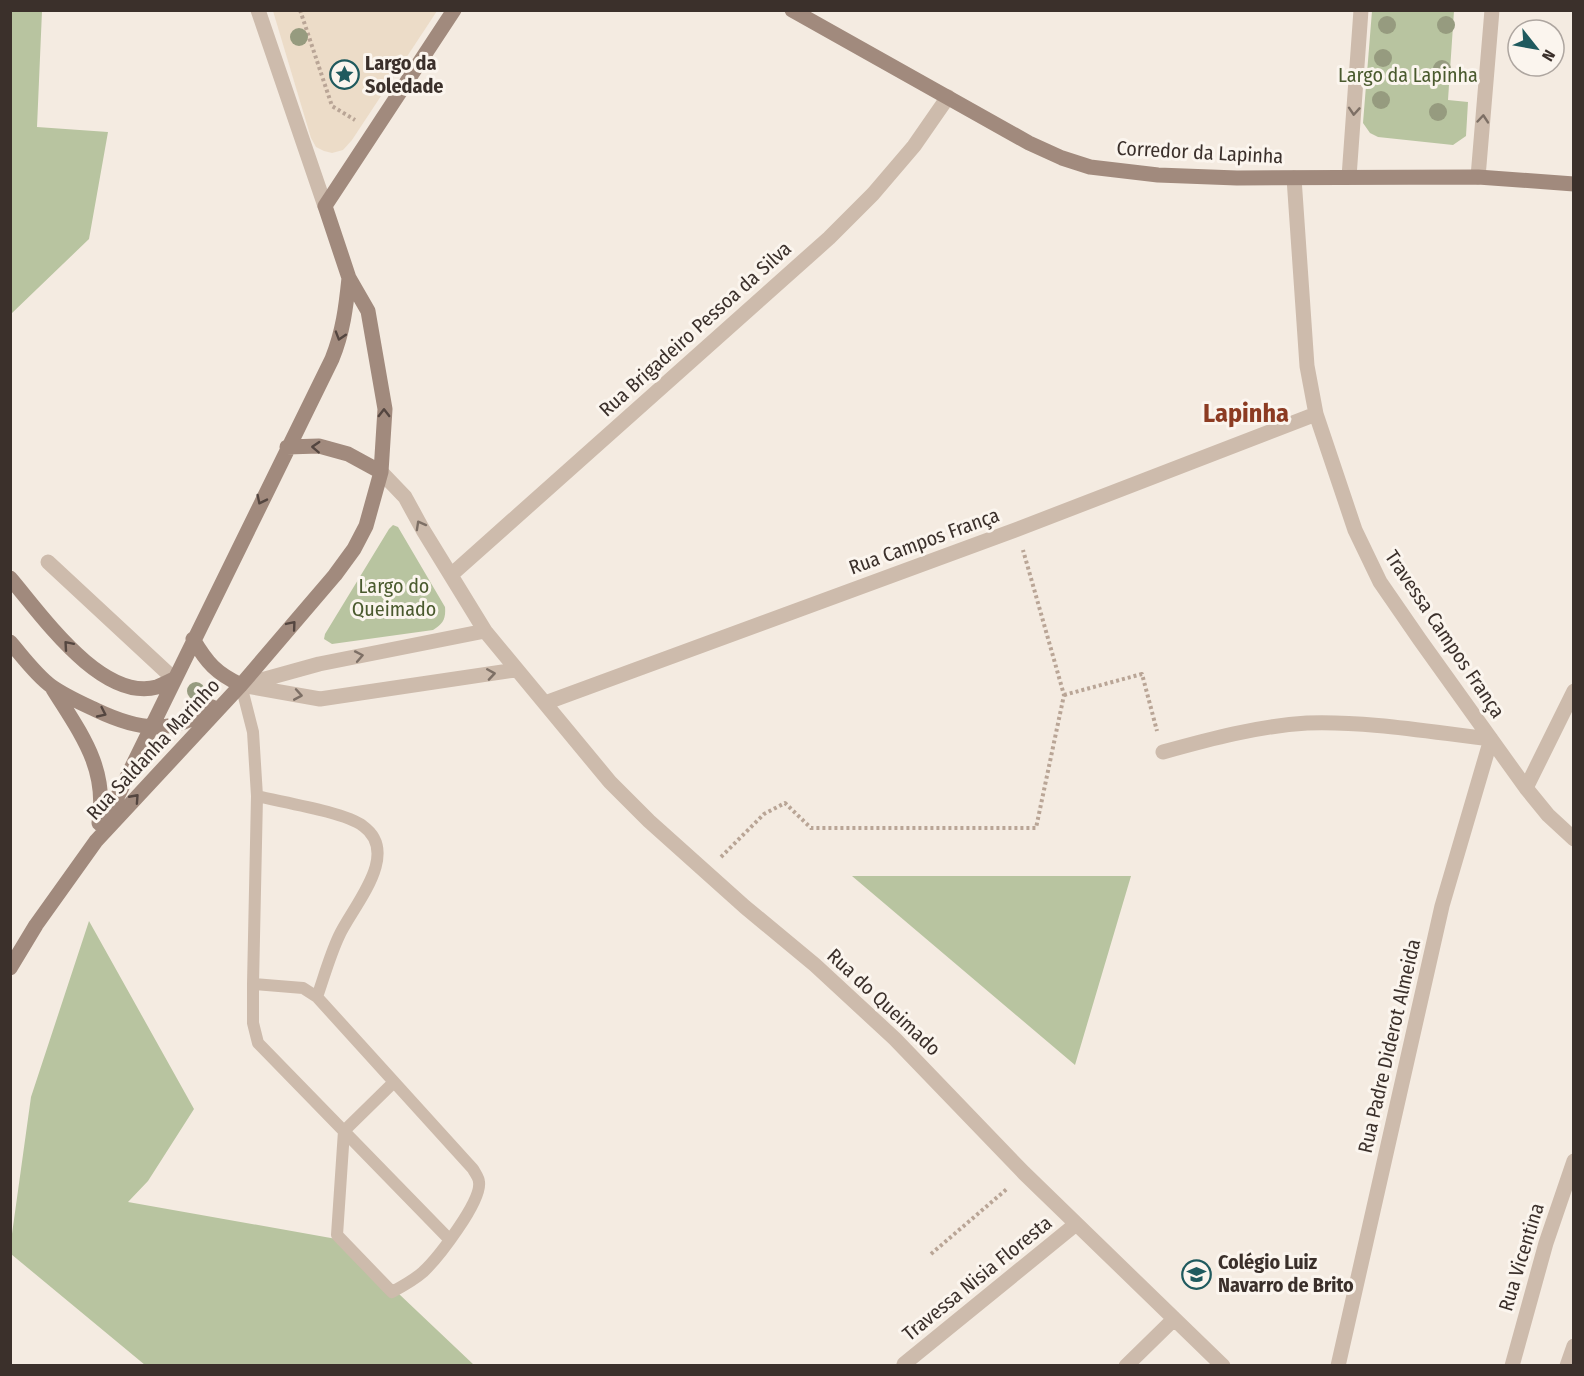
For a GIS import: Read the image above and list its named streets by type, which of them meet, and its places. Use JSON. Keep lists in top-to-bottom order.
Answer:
{
  "streets": {
    "main road": ["Corredor da Lapinha", "Rua Saldanha Marinho"],
    "street": [
      "Rua Brigadeiro Pessoa da Silva",
      "Rua Campos França",
      "Travessa Campos França",
      "Rua do Queimado",
      "Rua Padre Diderot Almeida",
      "Rua Vicentina",
      "Travessa Nisia Floresta"
    ]
  },
  "crossings": [
    ["Corredor da Lapinha", "Rua Brigadeiro Pessoa da Silva"],
    ["Corredor da Lapinha", "Travessa Campos França"],
    ["Rua Campos França", "Travessa Campos França"],
    ["Rua Campos França", "Rua do Queimado"],
    ["Travessa Campos França", "Rua Padre Diderot Almeida"],
    ["Rua do Queimado", "Travessa Nisia Floresta"]
  ],
  "districts": ["Lapinha"],
  "parks": ["Largo da Lapinha", "Largo do Queimado"],
  "places": {
    "place": ["Largo da Soledade"],
    "school or university": ["Colégio Luiz Navarro de Brito"]
  },
  "north": "bottom right"
}
